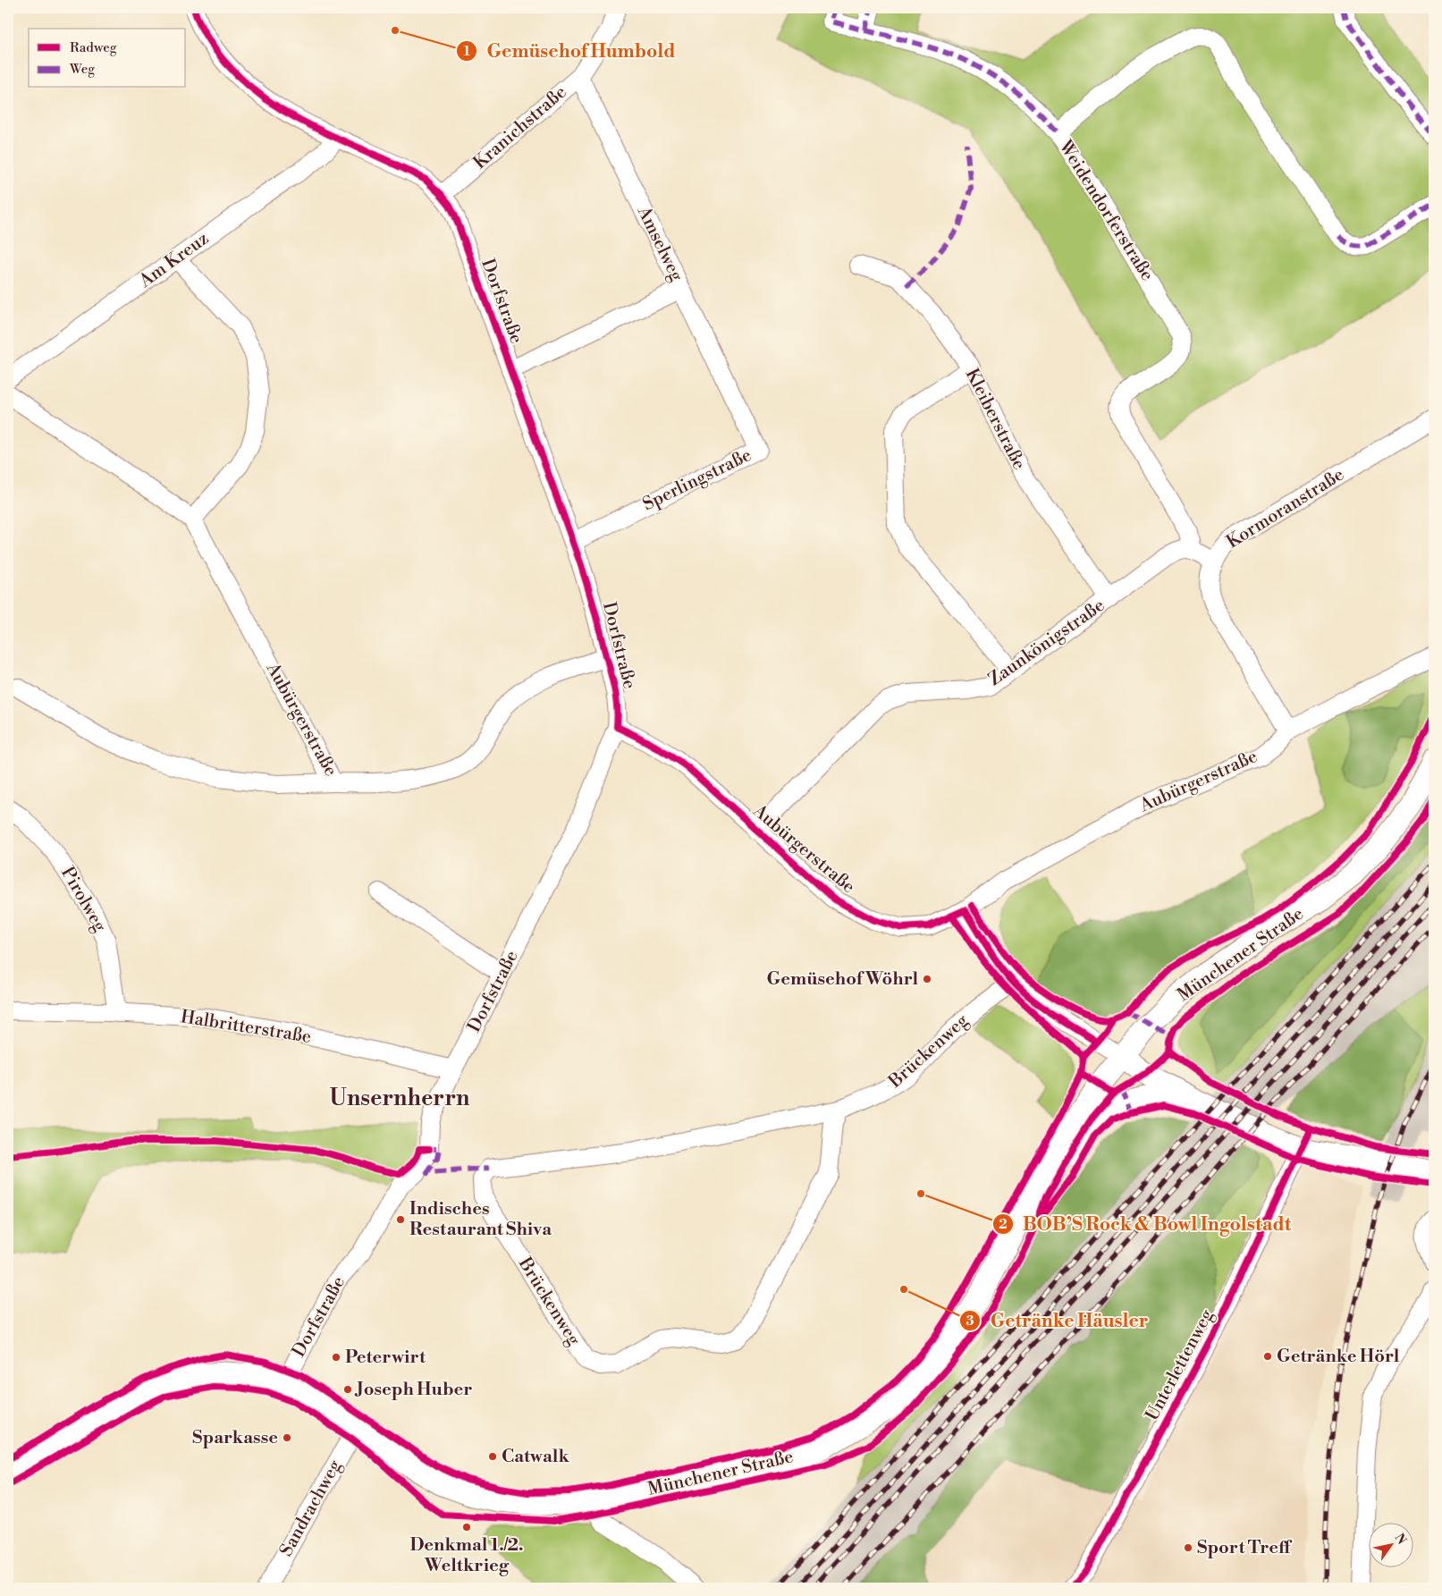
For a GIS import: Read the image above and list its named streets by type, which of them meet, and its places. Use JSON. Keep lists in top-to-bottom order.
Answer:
{
  "streets": {
    "main road": ["Münchener Straße"],
    "street": [
      "Kranichstraße",
      "Weidendorferstraße",
      "Amselweg",
      "Am Kreuz",
      "Dorfstraße",
      "Kleiberstraße",
      "Sperlingstraße",
      "Kormoranstraße",
      "Zaunkönigstraße",
      "Aubürgerstraße",
      "Pirolweg",
      "Halbritterstraße",
      "Brückenweg",
      "Unterlettenweg",
      "Sandrachweg"
    ]
  },
  "crossings": [
    ["Kranichstraße", "Amselweg"],
    ["Kranichstraße", "Dorfstraße"],
    ["Weidendorferstraße", "Zaunkönigstraße"],
    ["Amselweg", "Dorfstraße"],
    ["Amselweg", "Sperlingstraße"],
    ["Am Kreuz", "Dorfstraße"],
    ["Dorfstraße", "Sperlingstraße"],
    ["Dorfstraße", "Aubürgerstraße"],
    ["Dorfstraße", "Münchener Straße"],
    ["Dorfstraße", "Halbritterstraße"],
    ["Kleiberstraße", "Zaunkönigstraße"],
    ["Kormoranstraße", "Aubürgerstraße"],
    ["Zaunkönigstraße", "Aubürgerstraße"],
    ["Pirolweg", "Halbritterstraße"],
    ["Münchener Straße", "Sandrachweg"]
  ],
  "districts": ["Unsernherrn"],
  "places": [
    "Gemüsehof Humbold",
    "Gemüsehof Wöhrl",
    "BOB’S Rock & Bowl Ingolstadt",
    "Indisches Restaurant Shiva",
    "Getränke Häusler",
    "Getränke Hörl",
    "Peterwirt",
    "Joseph Huber",
    "Sparkasse",
    "Catwalk",
    "Denkmal 1./2. Weltkrieg",
    "Sport Treff"
  ],
  "legend": ["Radweg", "Weg"],
  "north": "top right"
}
